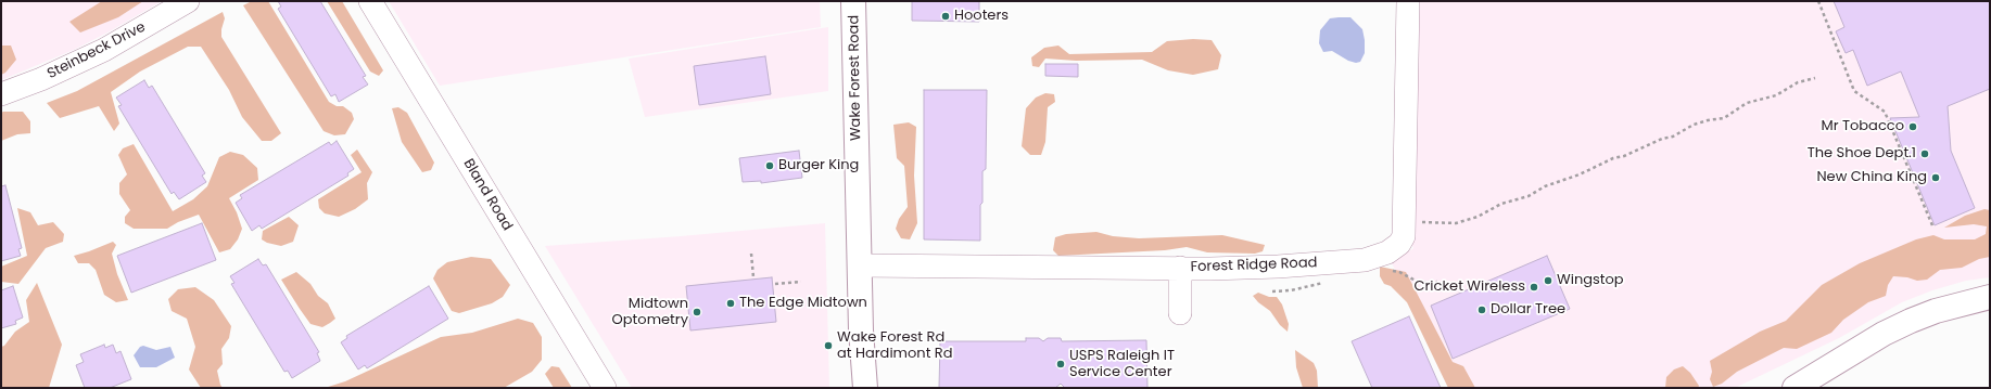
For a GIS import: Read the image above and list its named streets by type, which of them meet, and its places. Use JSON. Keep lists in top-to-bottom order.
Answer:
{
  "streets": {
    "main road": ["Wake Forest Road"],
    "street": ["Steinbeck Drive", "Bland Road", "Forest Ridge Road"]
  },
  "crossings": [
    ["Wake Forest Road", "Forest Ridge Road"]
  ],
  "places": [
    "Hooters",
    "Mr Tobacco",
    "The Shoe Dept.1",
    "Burger King",
    "New China King",
    "Wingstop",
    "Cricket Wireless",
    "The Edge Midtown",
    "Dollar Tree",
    "Midtown Optometry",
    "Wake Forest Rd at Hardimont Rd",
    "USPS Raleigh IT Service Center"
  ]
}
